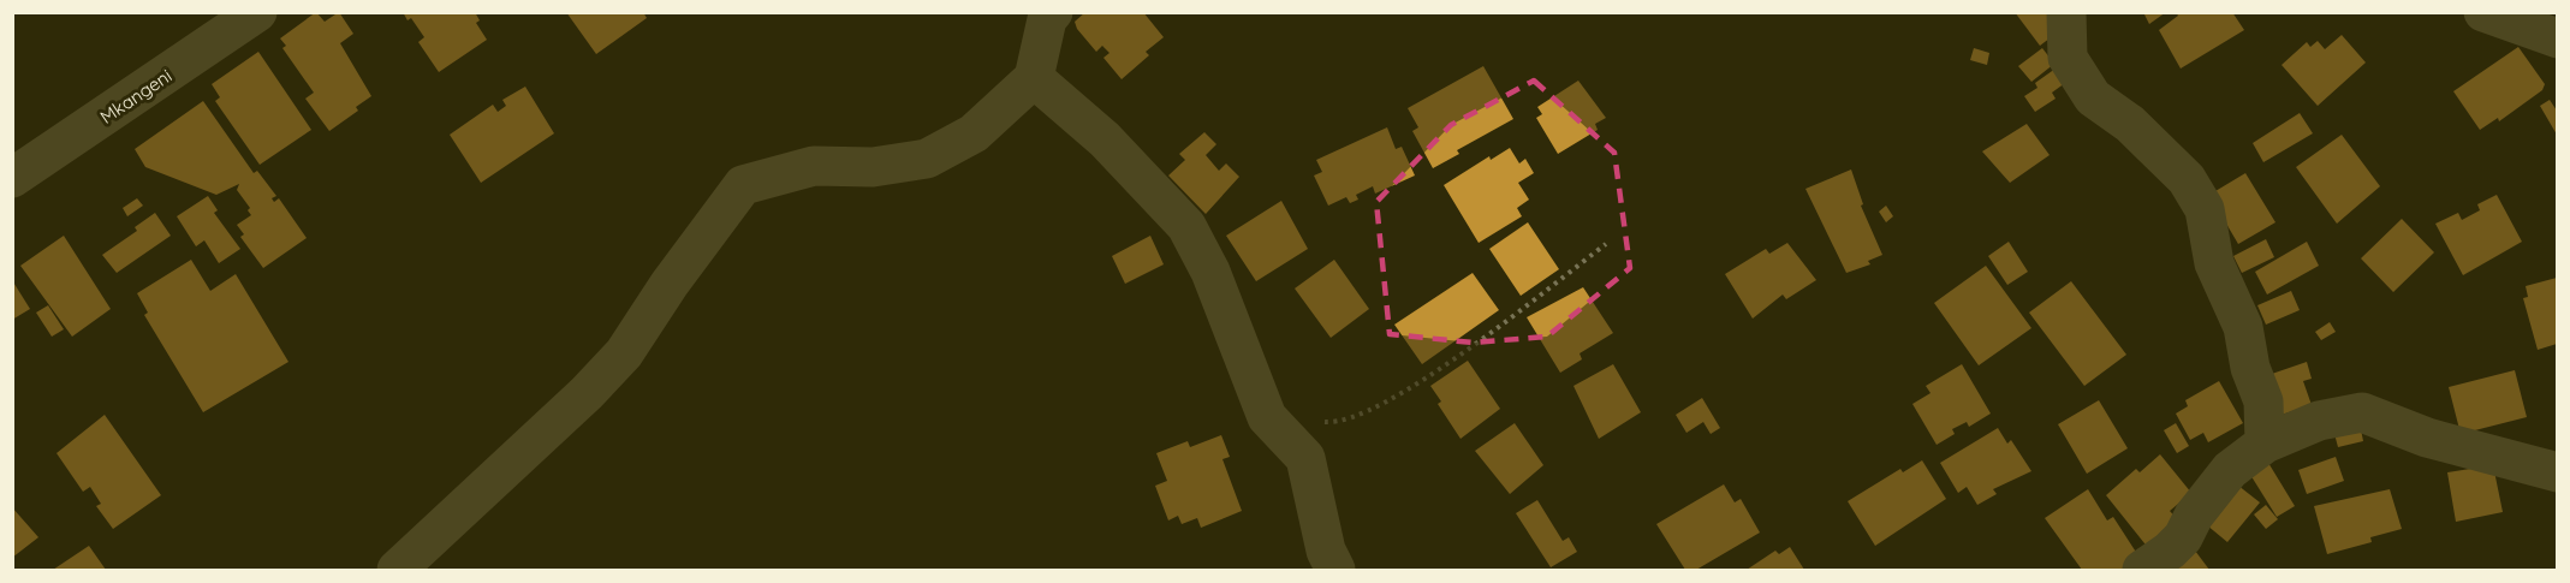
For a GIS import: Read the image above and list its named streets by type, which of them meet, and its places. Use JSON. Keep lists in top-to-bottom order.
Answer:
{
  "streets": {
    "street": ["Mkangeni"]
  }
}
